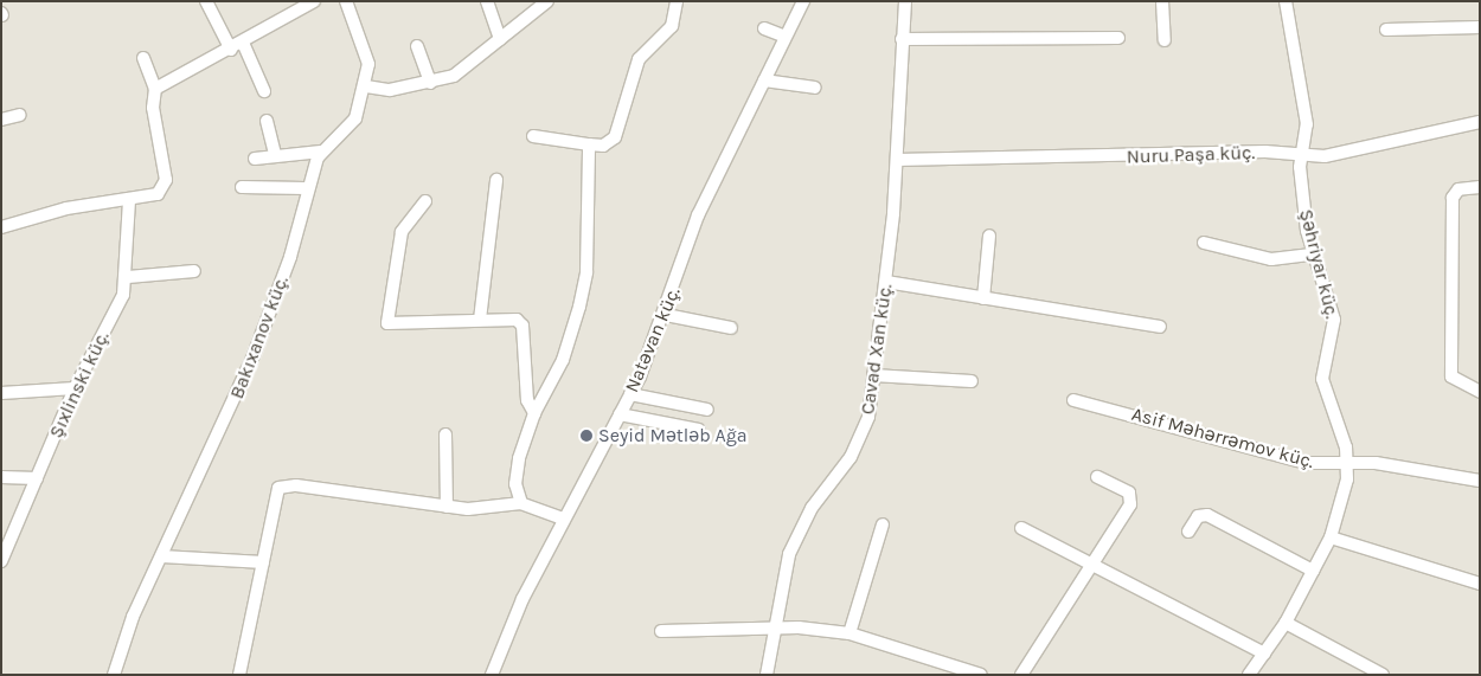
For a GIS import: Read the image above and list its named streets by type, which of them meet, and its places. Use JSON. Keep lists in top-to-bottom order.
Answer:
{
  "streets": {
    "street": [
      "Nuru Paşa küç.",
      "Şəhriyar küç.",
      "Bakıxanov küç.",
      "Natəvan küç.",
      "Cavad Xan küç.",
      "Şıxlinski küç.",
      "Asif Məhərrəmov küç."
    ]
  },
  "crossings": [
    ["Nuru Paşa küç.", "Şəhriyar küç."],
    ["Nuru Paşa küç.", "Cavad Xan küç."],
    ["Şəhriyar küç.", "Asif Məhərrəmov küç."]
  ],
  "places": ["Seyid Mətləb Ağa"]
}
